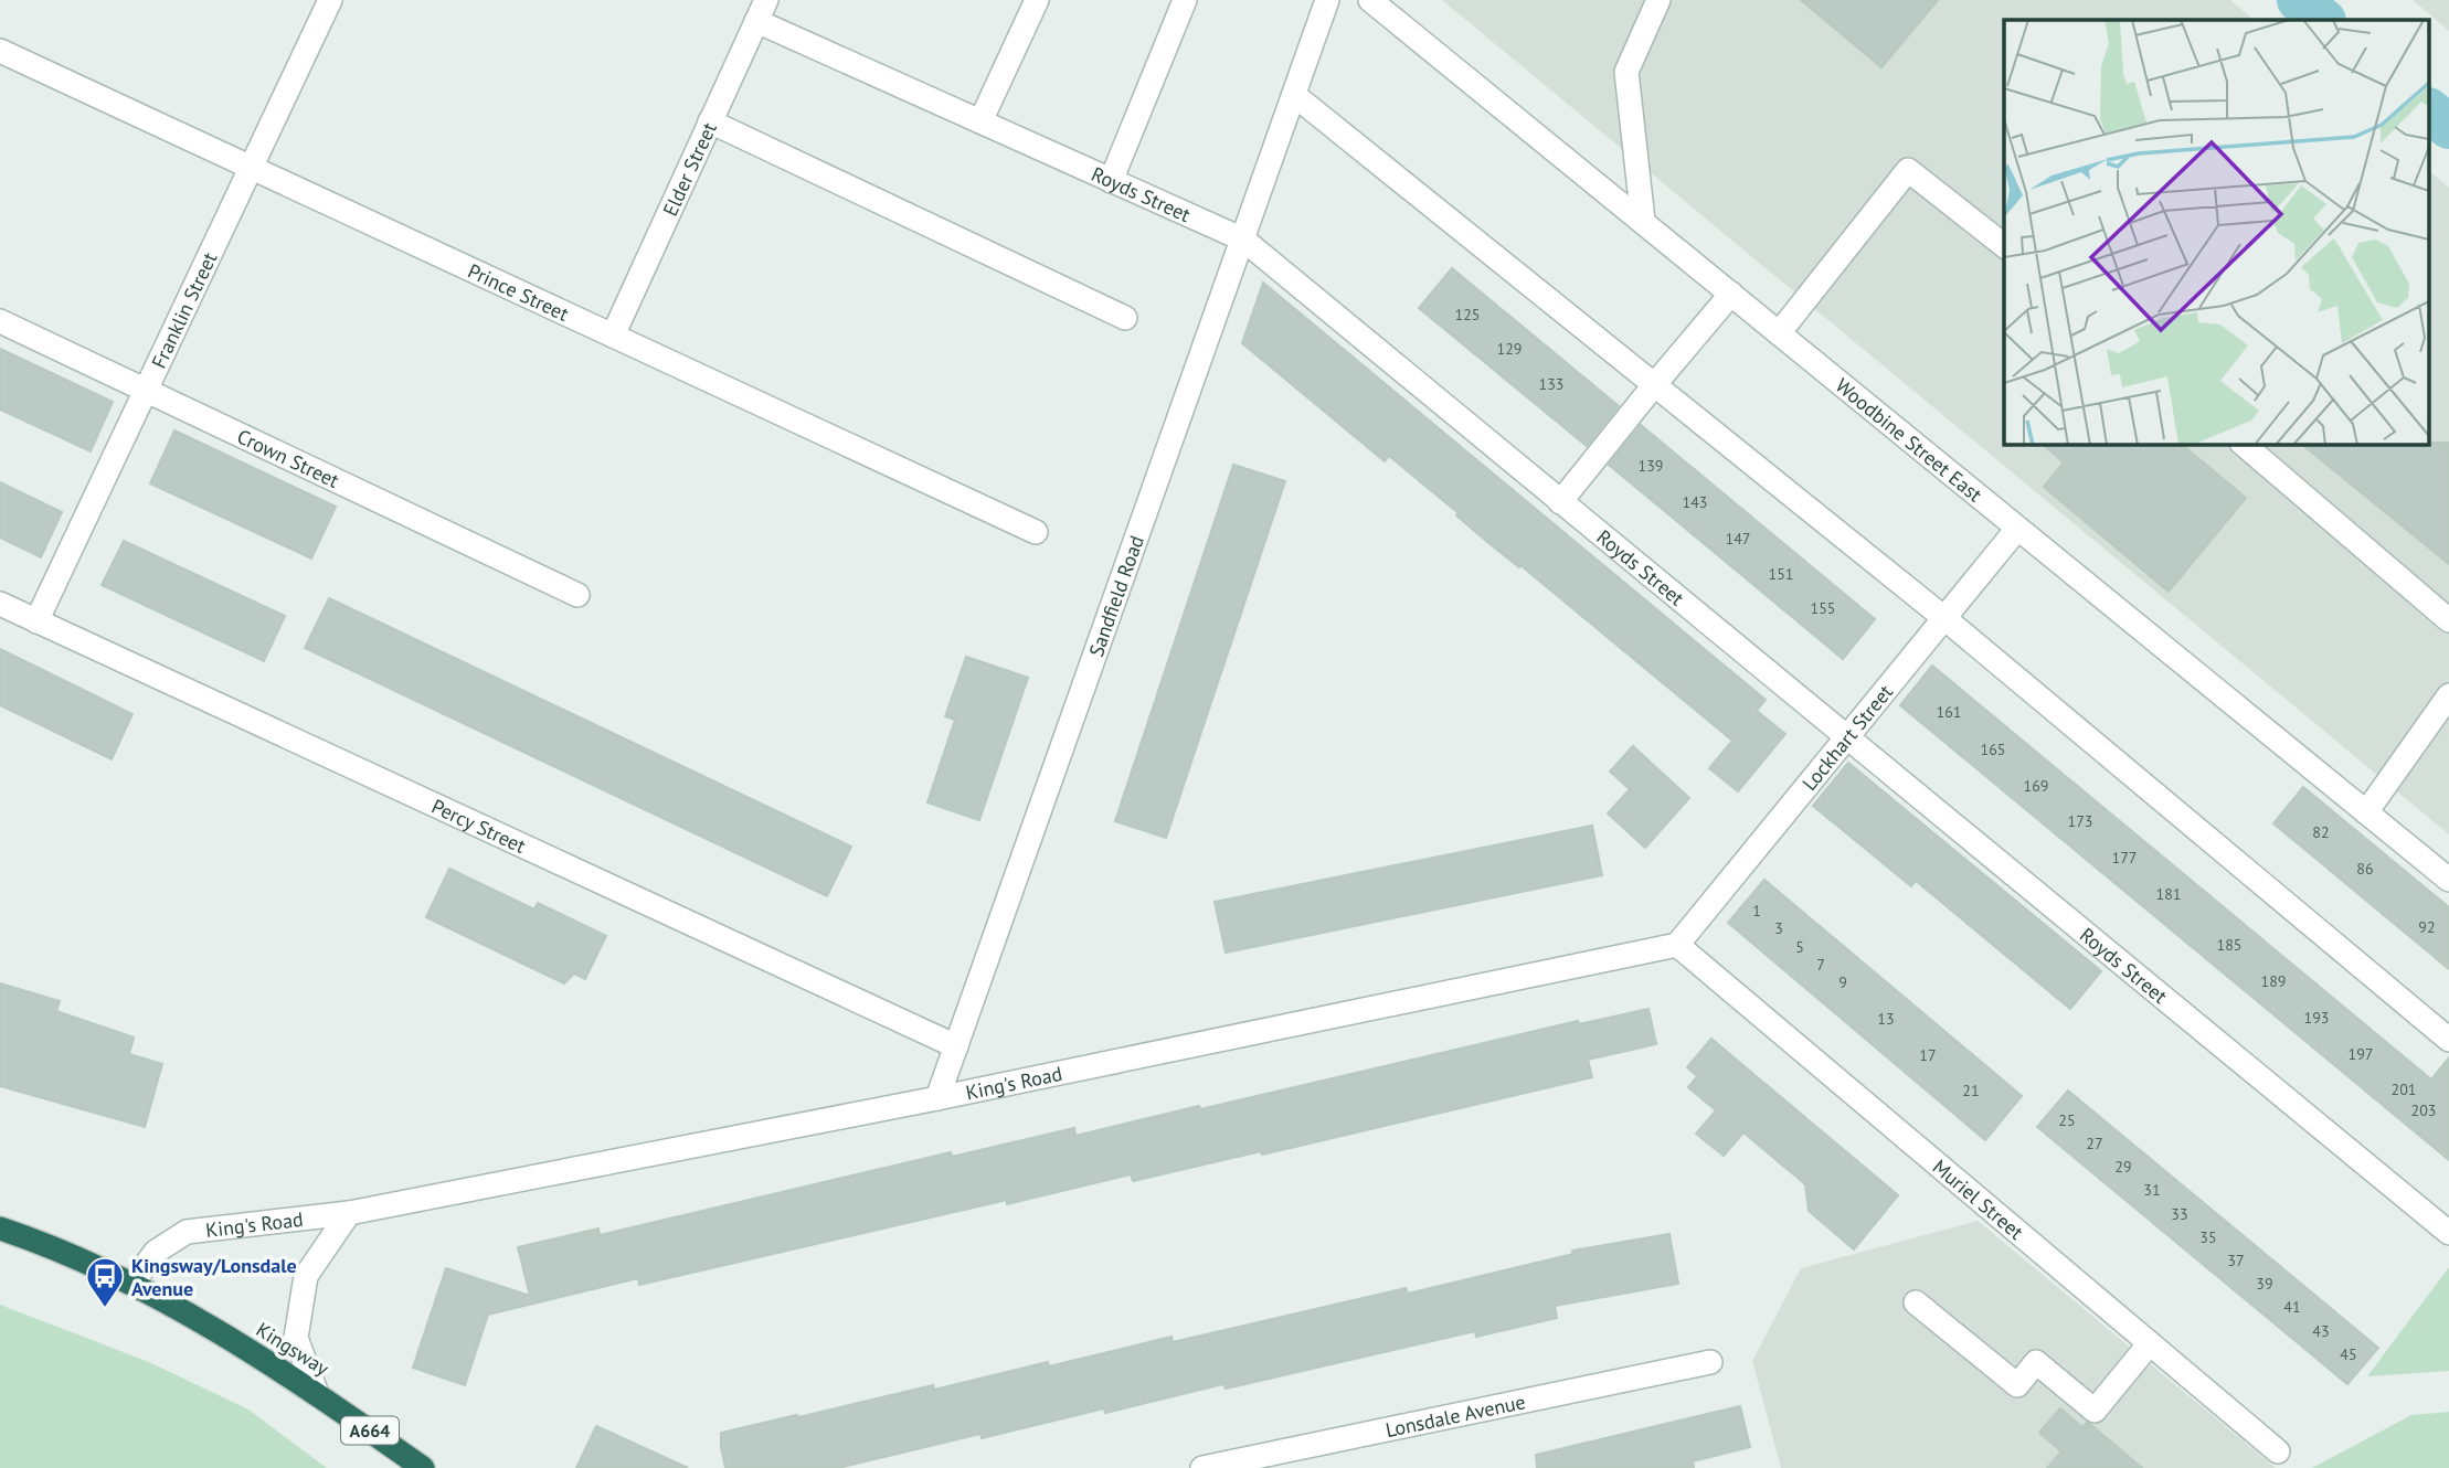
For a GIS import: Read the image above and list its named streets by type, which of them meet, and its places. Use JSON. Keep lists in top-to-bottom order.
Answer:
{
  "streets": {
    "highway": ["Kingsway", "A664"],
    "street": [
      "Elder Street",
      "Royds Street",
      "Prince Street",
      "Franklin Street",
      "Woodbine Street East",
      "Crown Street",
      "Sandfield Road",
      "Lockhart Street",
      "Percy Street",
      "King's Road",
      "Muriel Street",
      "Lonsdale Avenue"
    ]
  },
  "crossings": [
    ["Elder Street", "Royds Street"],
    ["Elder Street", "Prince Street"],
    ["Royds Street", "Sandfield Road"],
    ["Royds Street", "Lockhart Street"],
    ["Prince Street", "Franklin Street"],
    ["Franklin Street", "Crown Street"],
    ["Franklin Street", "Percy Street"],
    ["Woodbine Street East", "Lockhart Street"],
    ["Sandfield Road", "Percy Street"],
    ["Sandfield Road", "King's Road"],
    ["Lockhart Street", "King's Road"],
    ["Lockhart Street", "Muriel Street"],
    ["King's Road", "Muriel Street"],
    ["King's Road", "Kingsway"]
  ],
  "places": {
    "bus stop": ["Kingsway/Lonsdale Avenue"]
  },
  "house_numbers": [
    "125",
    "129",
    "133",
    "139",
    "143",
    "147",
    "151",
    "155",
    "161",
    "165",
    "169",
    "173",
    "82",
    "177",
    "86",
    "181",
    "1",
    "92",
    "3",
    "185",
    "5",
    "7",
    "189",
    "9",
    "193",
    "13",
    "197",
    "17",
    "201",
    "21",
    "203",
    "25",
    "27",
    "29",
    "31",
    "33",
    "35",
    "37",
    "39",
    "41",
    "43",
    "45"
  ]
}
